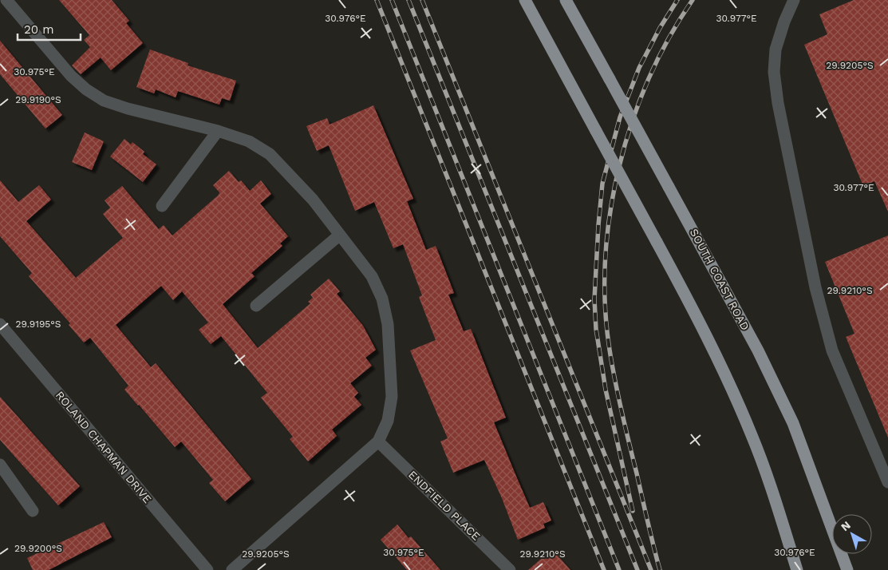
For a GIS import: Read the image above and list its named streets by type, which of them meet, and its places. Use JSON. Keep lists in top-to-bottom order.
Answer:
{
  "streets": {
    "highway": ["SOUTH COAST ROAD"],
    "street": ["ROLAND CHAPMAN DRIVE", "ENDFIELD PLACE"]
  },
  "scale_bar": "20 m",
  "north": "top left",
  "coordinates": [
    "30.976°E",
    "30.977°E",
    "29.9205°S",
    "30.975°E",
    "29.9190°S",
    "29.9210°S",
    "29.9195°S",
    "29.9200°S"
  ]
}
